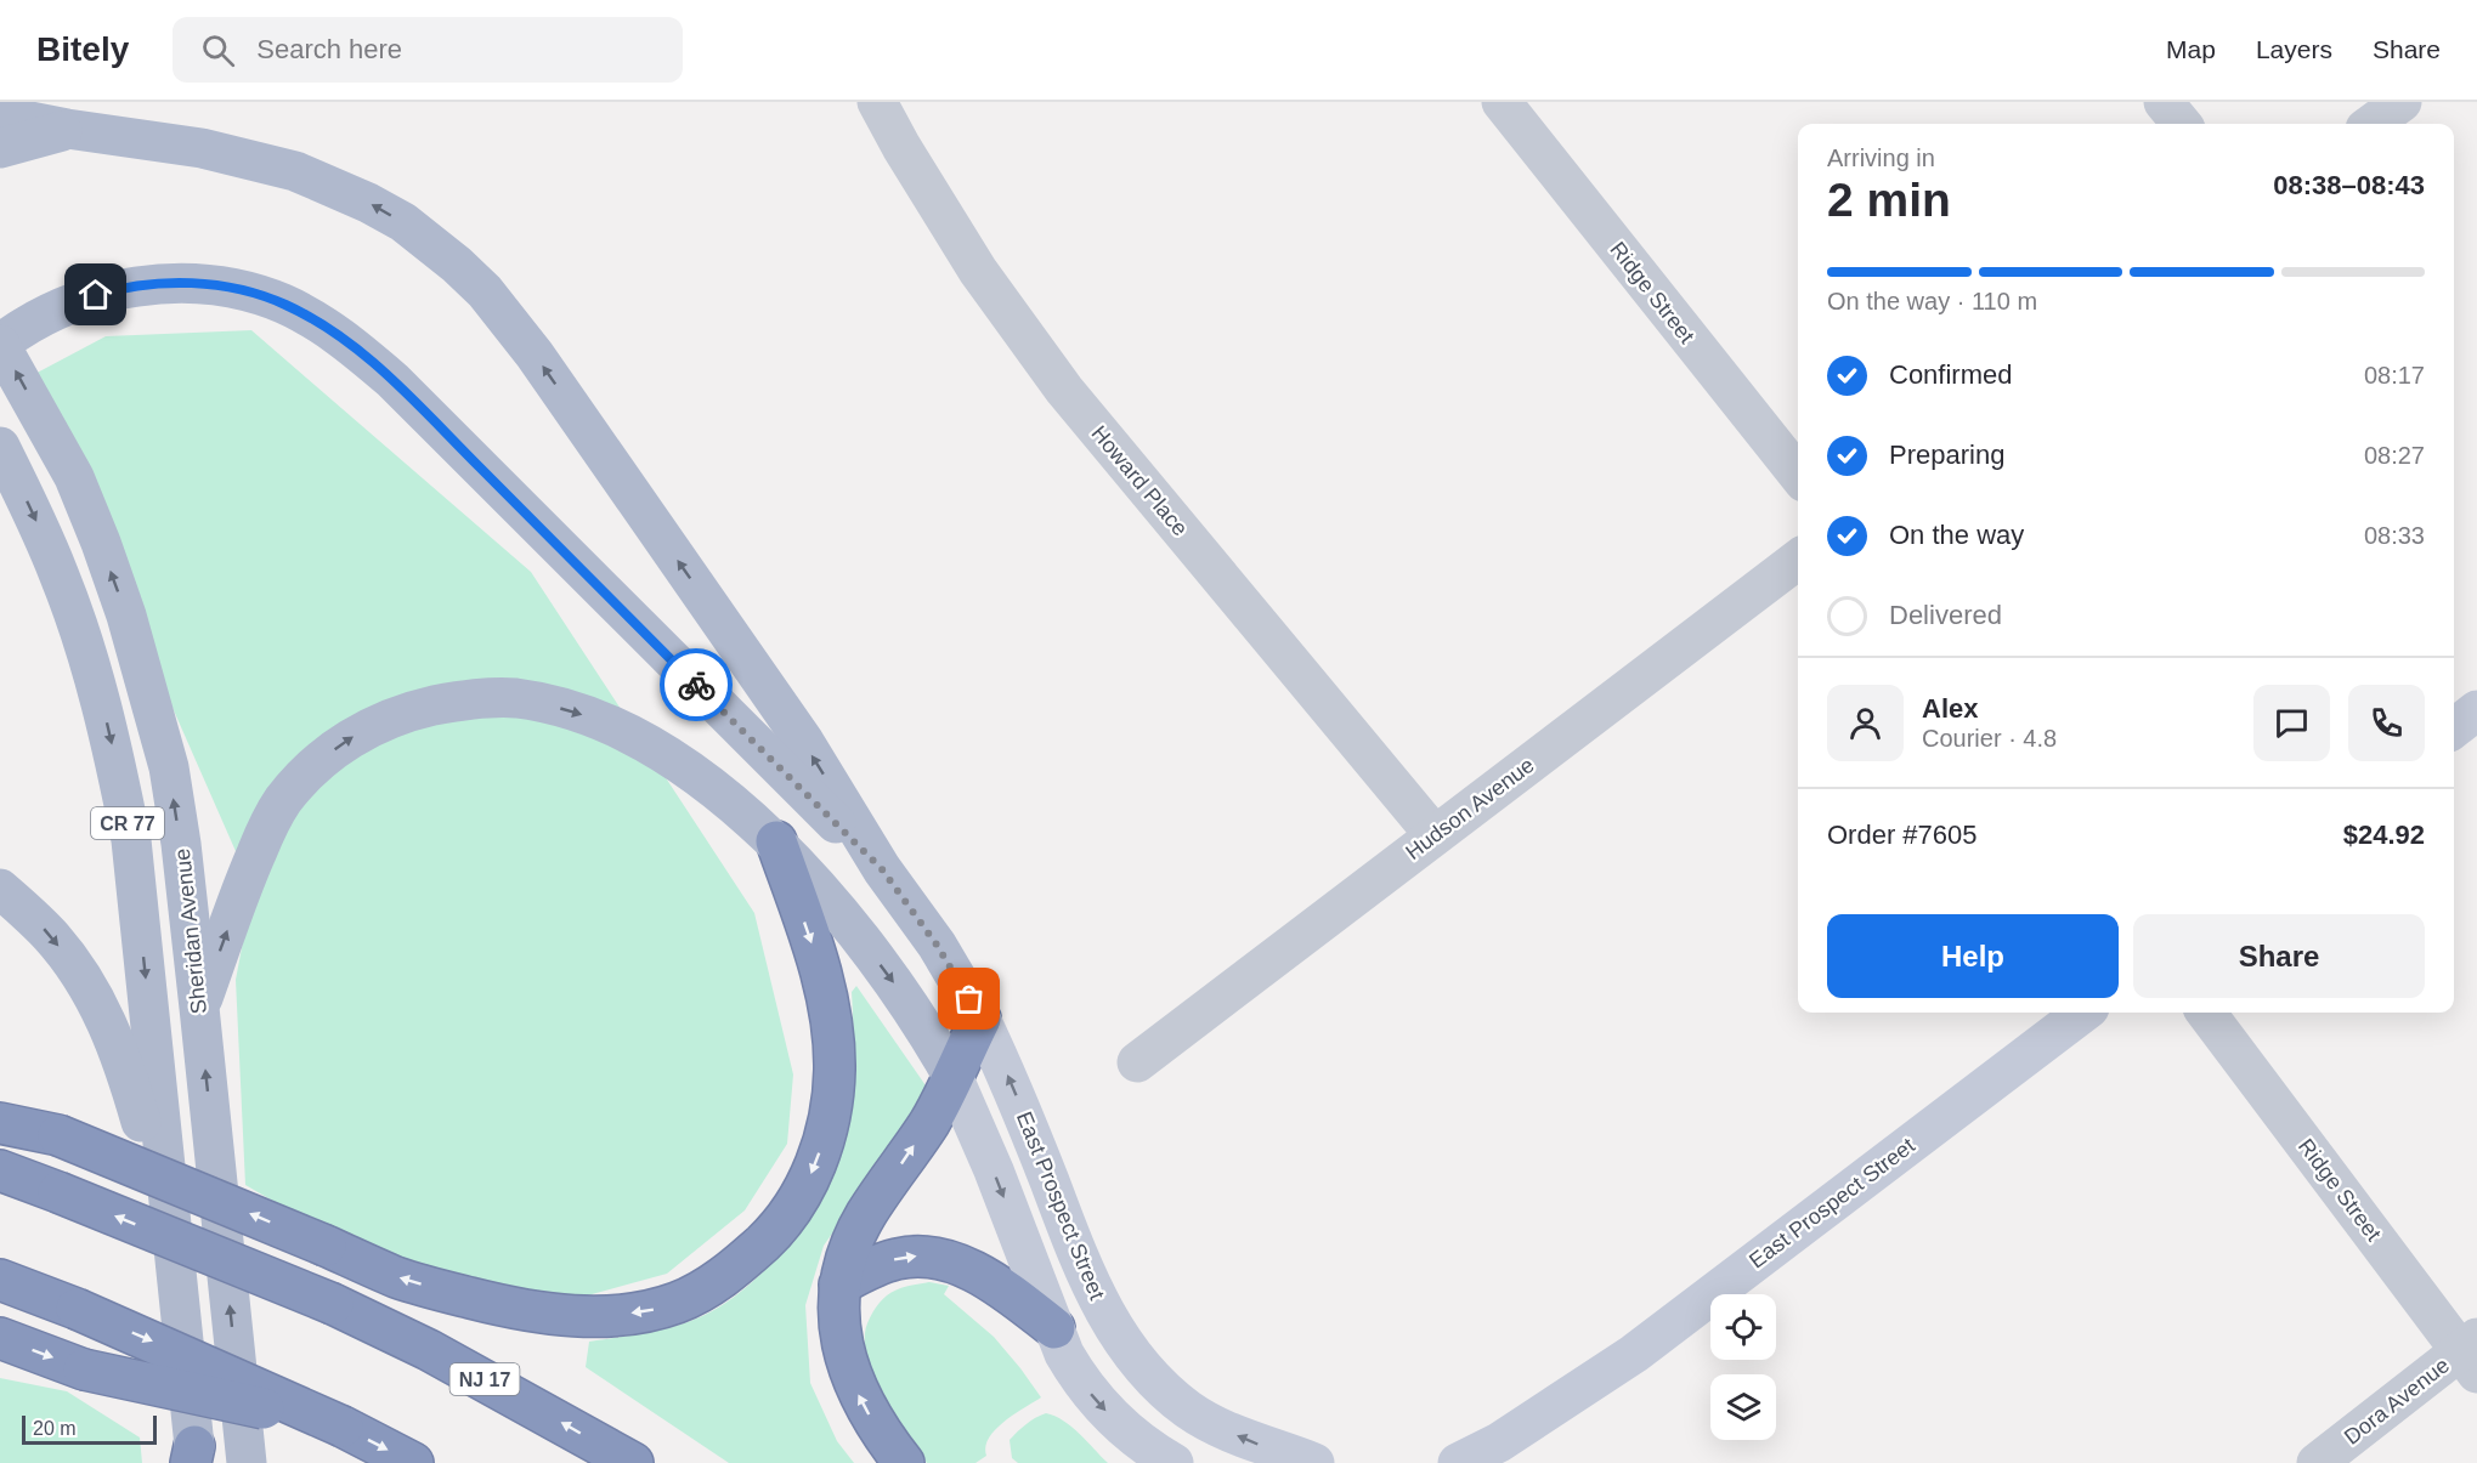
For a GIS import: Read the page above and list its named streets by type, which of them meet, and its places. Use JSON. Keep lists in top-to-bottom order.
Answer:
{
  "streets": {
    "highway": ["NJ 17"],
    "main road": ["CR 77", "Sheridan Avenue", "East Prospect Street"],
    "street": [
      "Ridge Street",
      "Howard Place",
      "Hudson Avenue",
      "Dora Avenue"
    ]
  },
  "crossings": [
    ["Ridge Street", "Dora Avenue"],
    ["Howard Place", "Hudson Avenue"]
  ],
  "one_way": ["East Prospect Street"],
  "scale_bar": "20 m",
  "page": {
    "header": "Bitely",
    "search": "Search here",
    "nav": ["Map", "Layers", "Share"],
    "heading": ["2 min", "Arriving in", "08:38–08:43"],
    "panel": [
      "Alex",
      "Courier · 4.8",
      "Order #7605",
      "$24.92"
    ],
    "bar": "On the way · 110 m",
    "list": [
      ["Confirmed", "08:17"],
      ["Preparing", "08:27"],
      ["On the way", "08:33"],
      "Delivered"
    ],
    "buttons": ["Help", "Share"],
    "scale": "20 m"
  }
}
